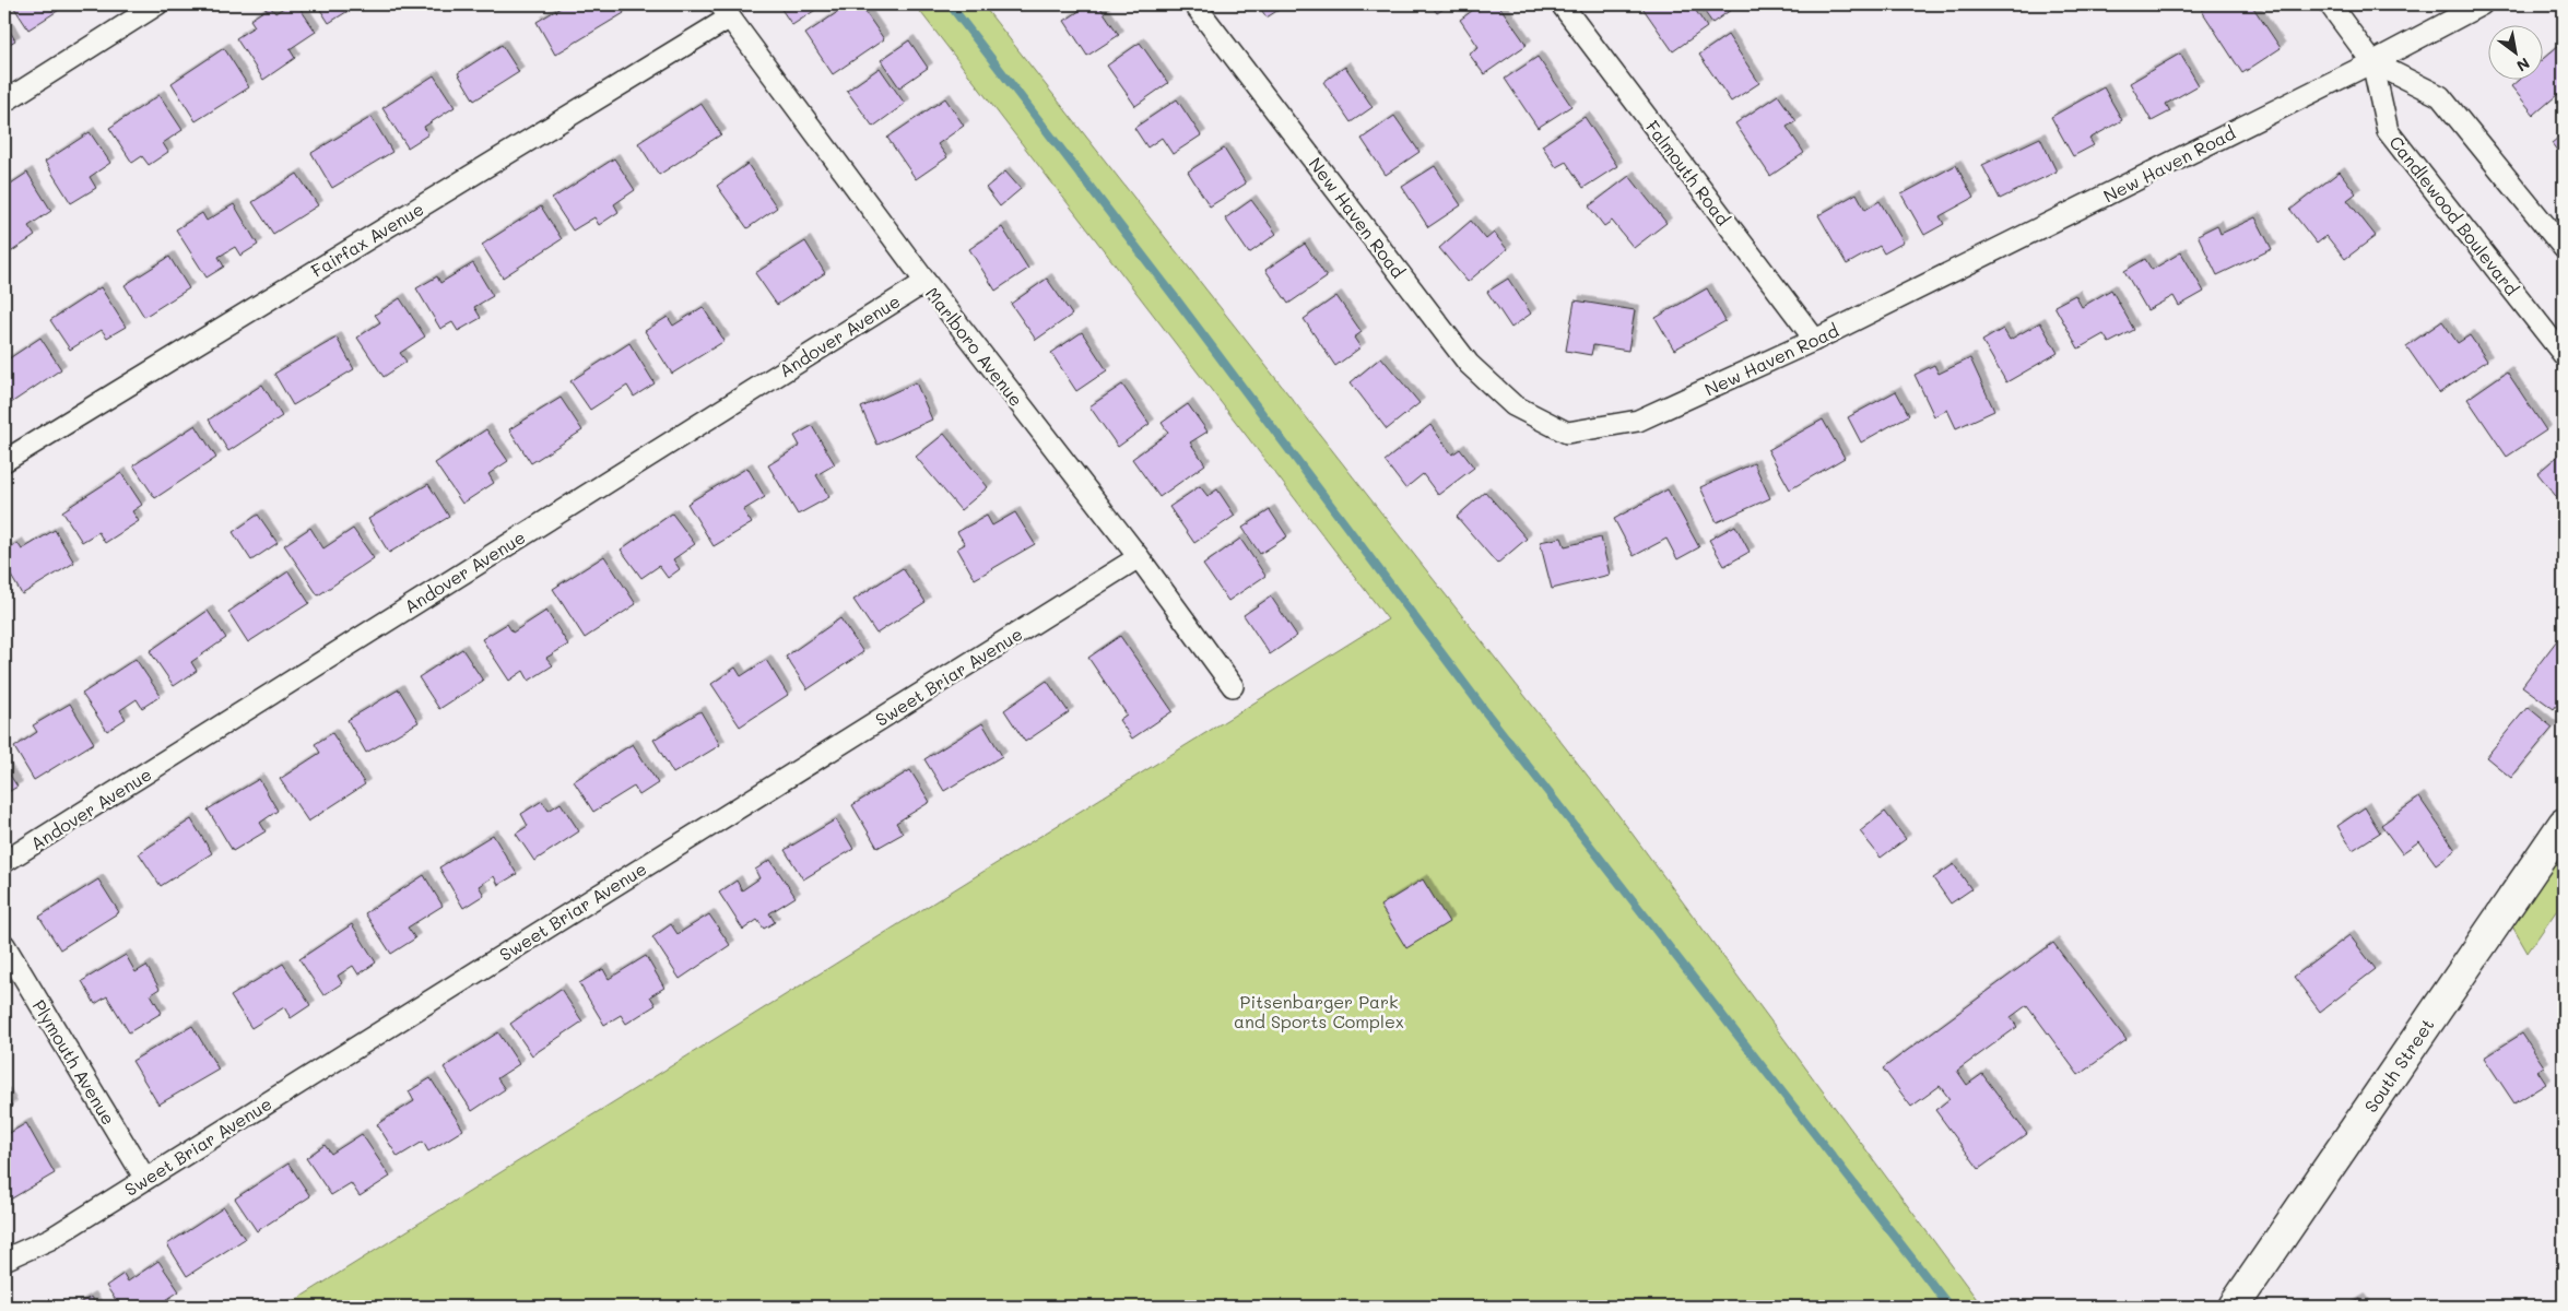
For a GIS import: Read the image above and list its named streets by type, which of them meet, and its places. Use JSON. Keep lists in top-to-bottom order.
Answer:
{
  "streets": {
    "street": [
      "New Haven Road",
      "Falmouth Road",
      "Candlewood Boulevard",
      "Fairfax Avenue",
      "Andover Avenue",
      "Marlboro Avenue",
      "Sweet Briar Avenue",
      "Plymouth Avenue",
      "South Street"
    ]
  },
  "crossings": [
    ["New Haven Road", "Falmouth Road"],
    ["New Haven Road", "Candlewood Boulevard"],
    ["Fairfax Avenue", "Marlboro Avenue"],
    ["Andover Avenue", "Marlboro Avenue"],
    ["Marlboro Avenue", "Sweet Briar Avenue"],
    ["Sweet Briar Avenue", "Plymouth Avenue"]
  ],
  "parks": ["Pitsenbarger Park and Sports Complex"],
  "north": "bottom right"
}
